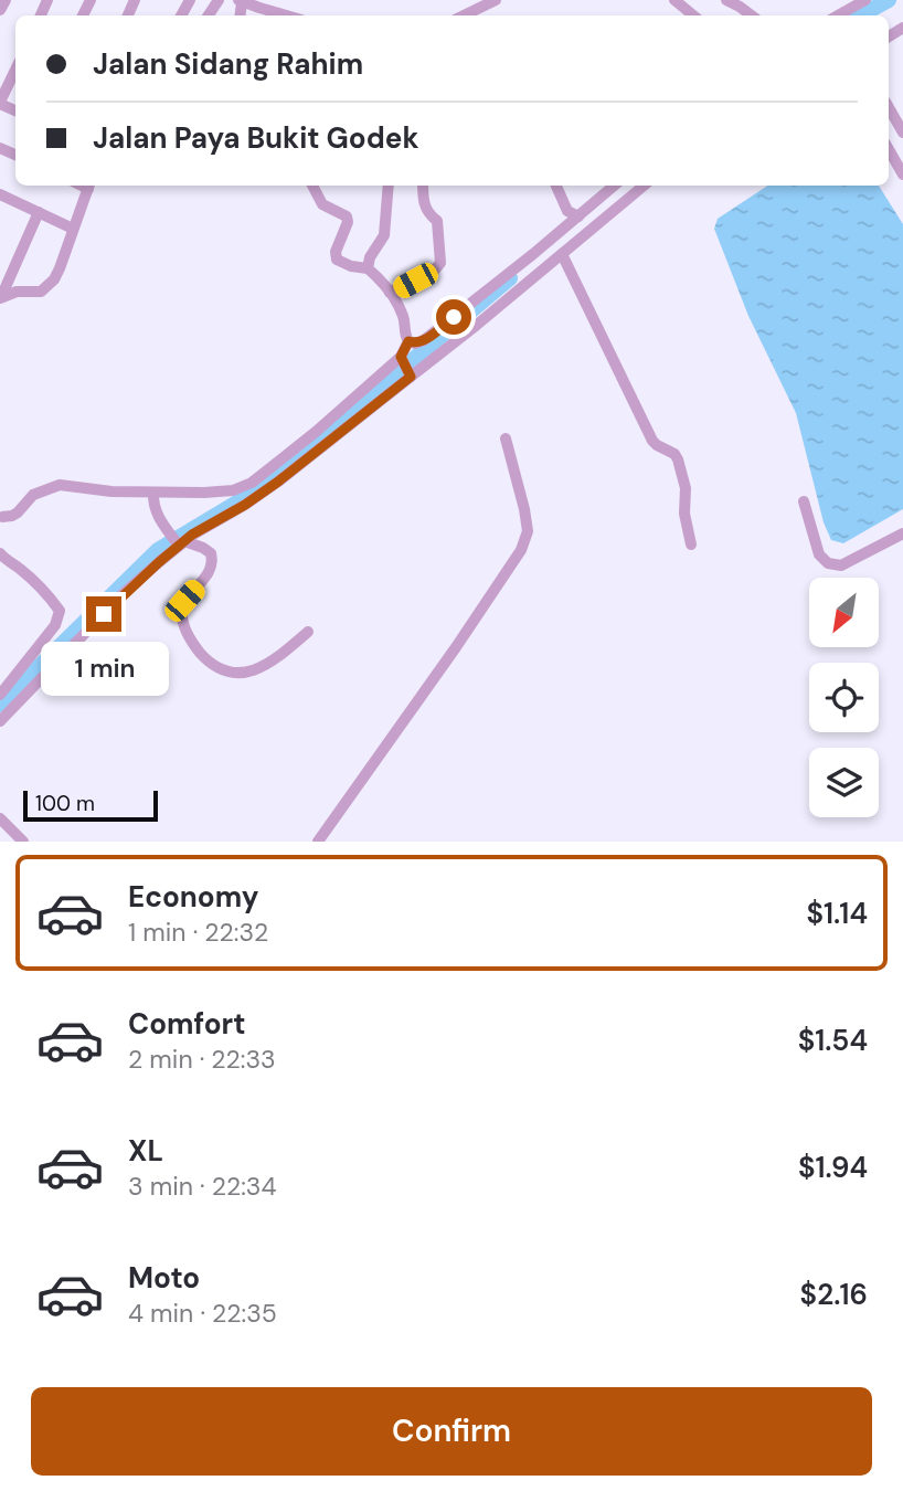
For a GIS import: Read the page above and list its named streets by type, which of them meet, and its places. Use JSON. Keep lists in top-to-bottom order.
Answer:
{
  "scale_bar": "100 m",
  "north": "bottom left",
  "page": {
    "banner": ["Jalan Sidang Rahim", "Jalan Paya Bukit Godek"],
    "bubble": "1 min",
    "scale": "100 m",
    "list": [
      {
        "name": "Economy",
        "note": "1 min · 22:32",
        "value": "$1.14"
      },
      {
        "name": "Comfort",
        "note": "2 min · 22:33",
        "value": "$1.54"
      },
      {
        "name": "XL",
        "note": "3 min · 22:34",
        "value": "$1.94"
      },
      {
        "name": "Moto",
        "note": "4 min · 22:35",
        "value": "$2.16"
      }
    ],
    "buttons": "Confirm"
  }
}
